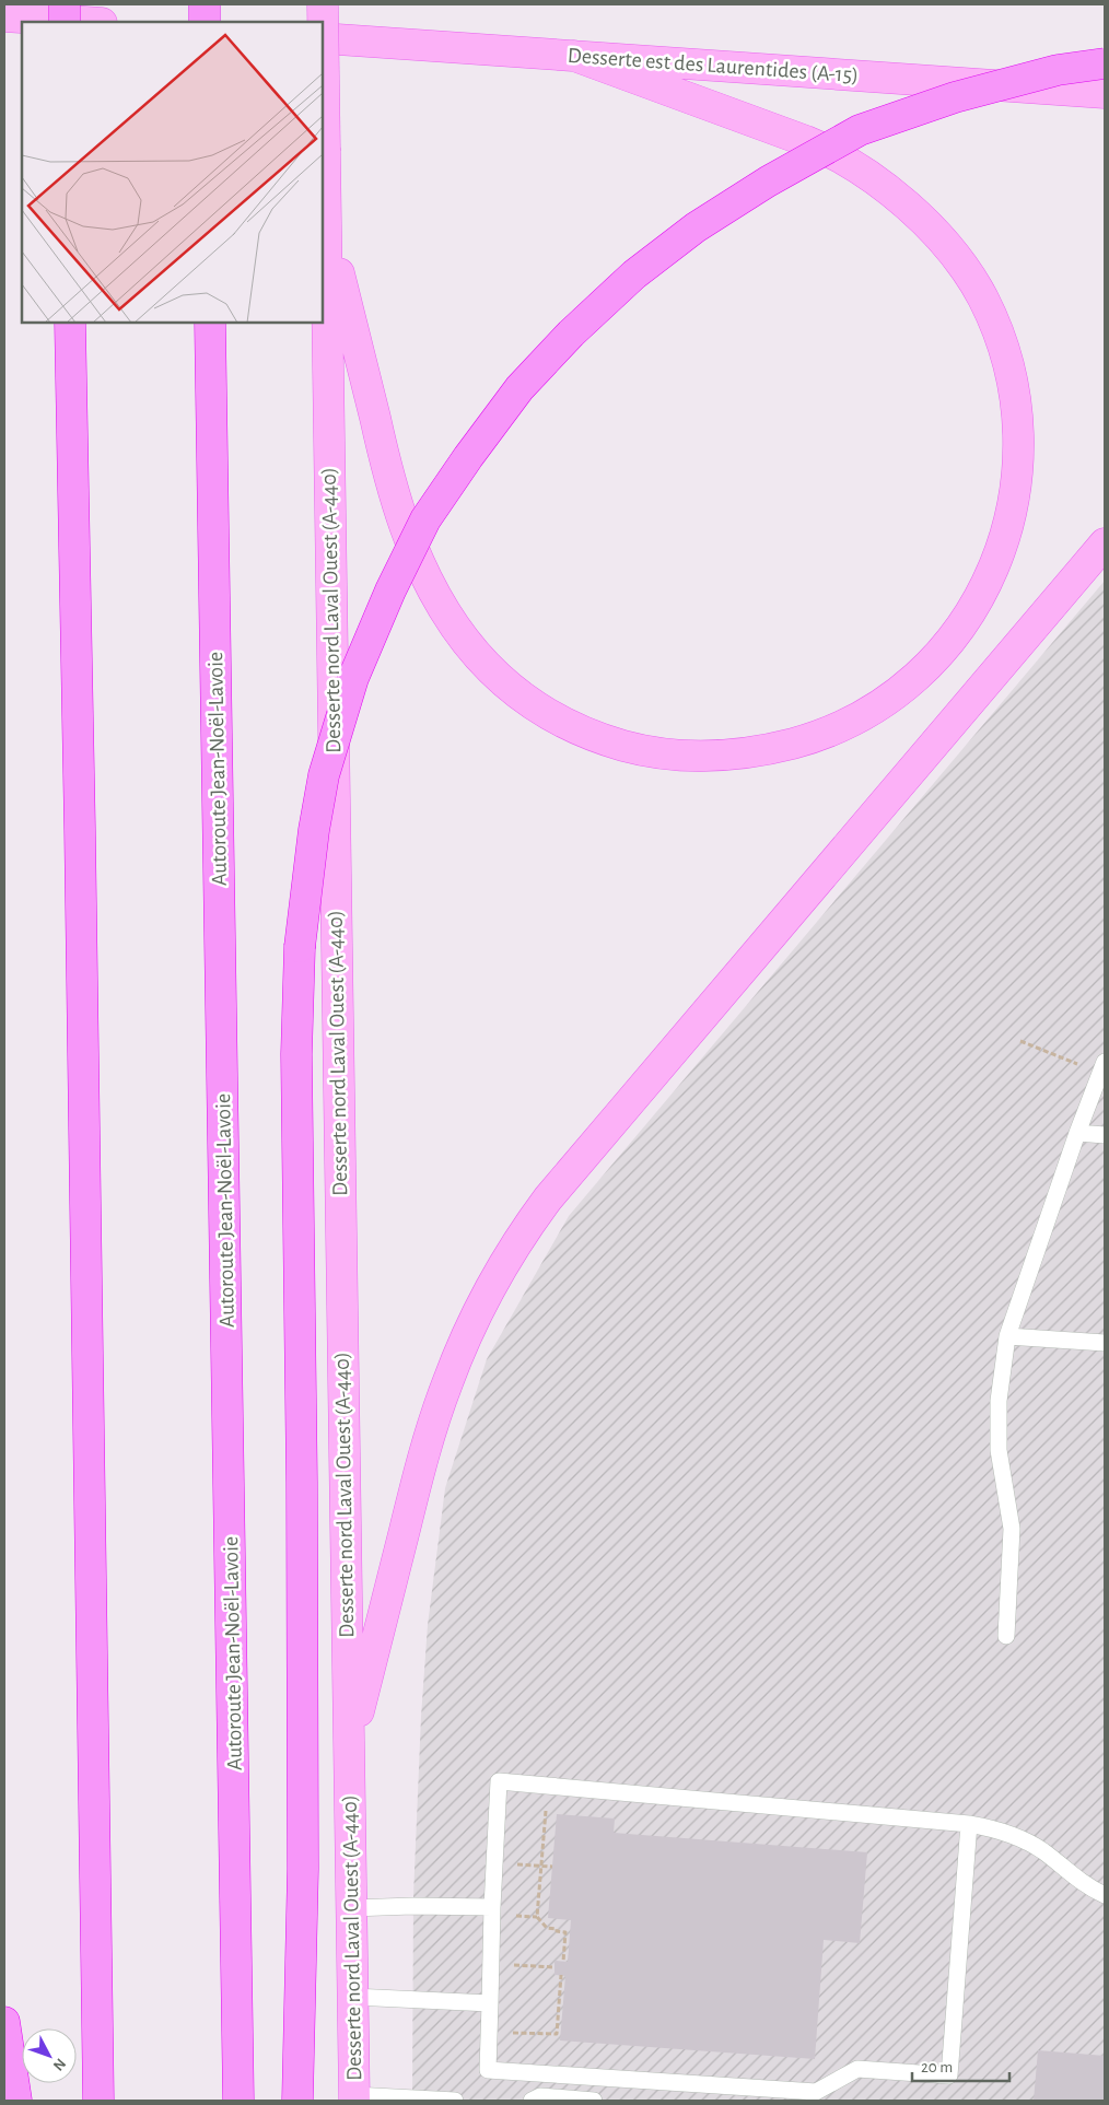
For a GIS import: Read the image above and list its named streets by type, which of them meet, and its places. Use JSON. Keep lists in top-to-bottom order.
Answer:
{
  "streets": {
    "highway": ["Autoroute Jean-Noël-Lavoie"],
    "main road": ["Desserte est des Laurentides (A-15)", "Desserte nord Laval Ouest (A-440)"]
  },
  "scale_bar": "20 m",
  "north": "bottom right"
}
